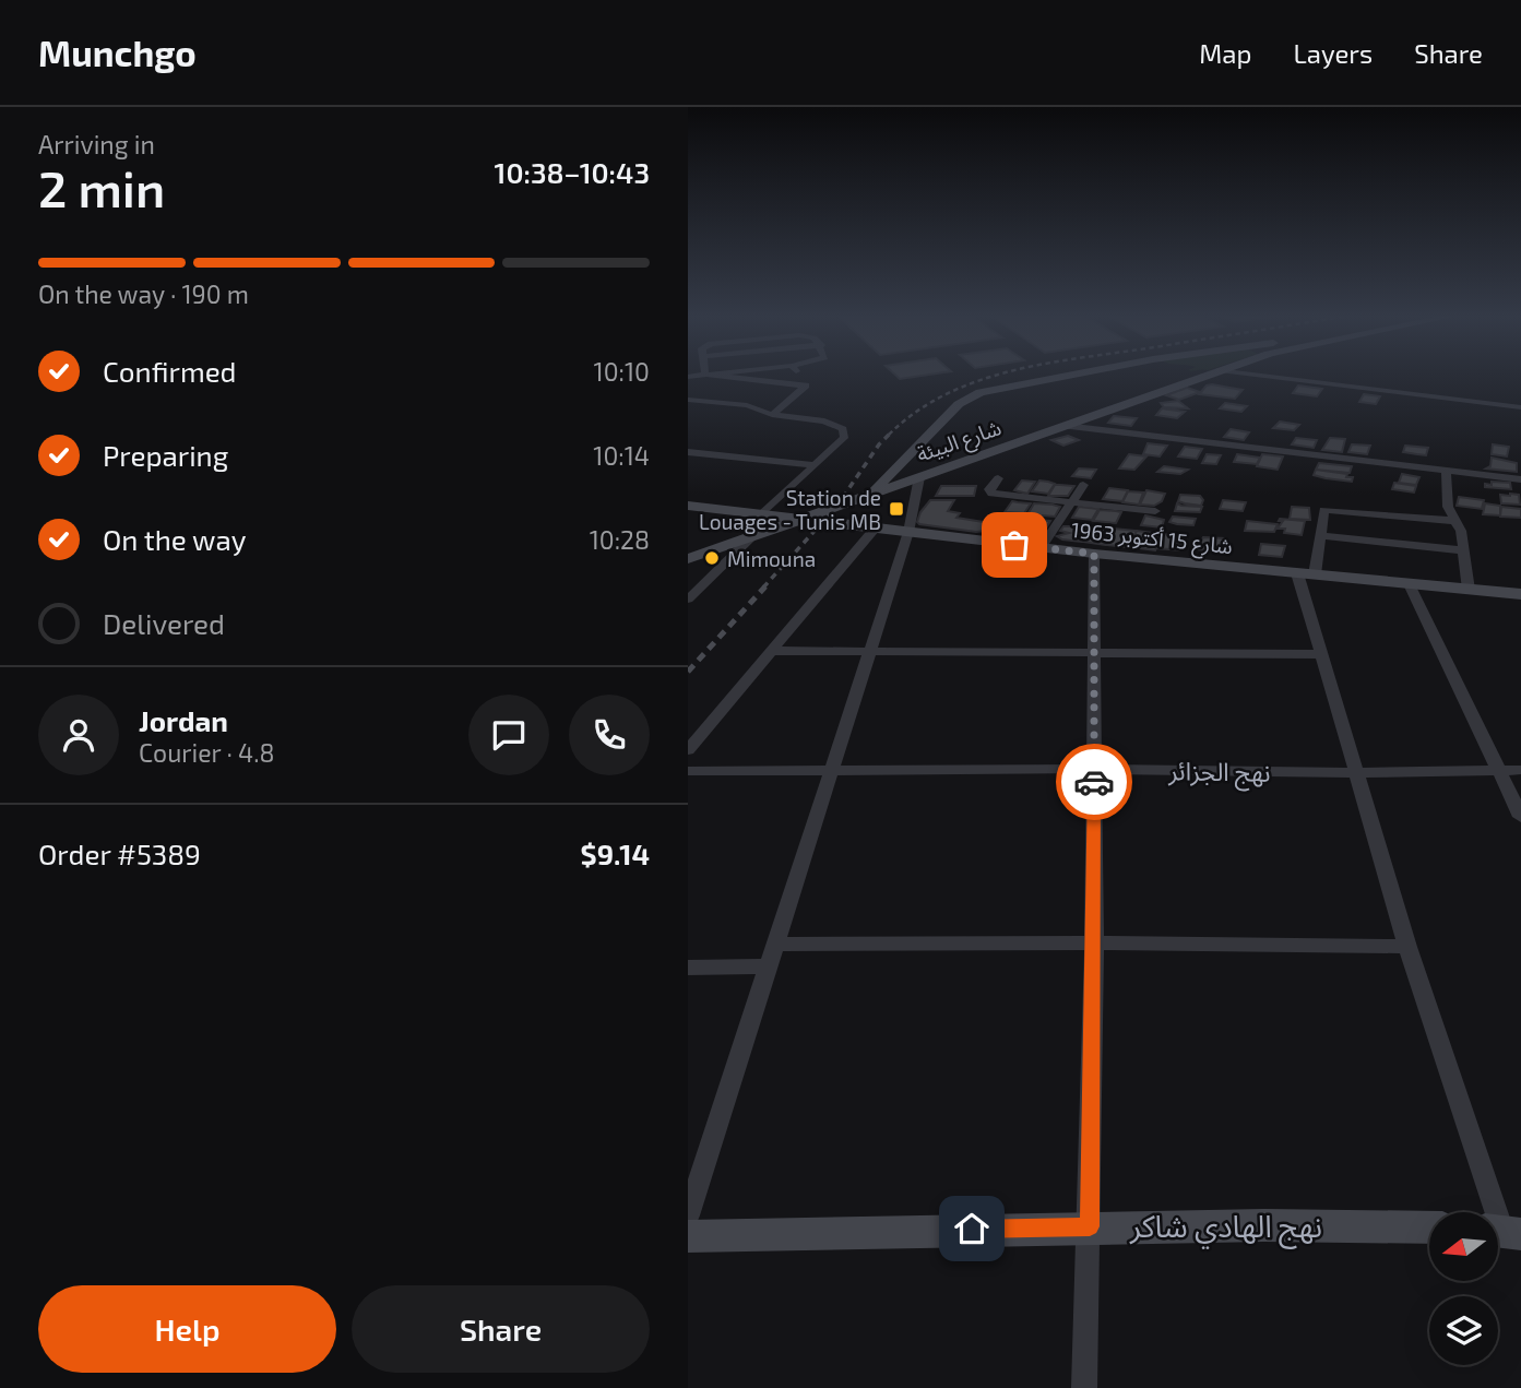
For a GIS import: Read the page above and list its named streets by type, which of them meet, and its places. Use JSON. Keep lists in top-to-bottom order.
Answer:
{
  "streets": {
    "main road": ["شارع البيئة", "شارع 15 أكتوبر 1963"],
    "street": ["نهج الجزائر", "نهج الهادي شاكر"]
  },
  "crossings": [
    ["شارع البيئة", "شارع 15 أكتوبر 1963"]
  ],
  "places": {
    "transit": ["Station de Louages - Tunis MB"],
    "other": ["Mimouna"]
  },
  "north": "left",
  "page": {
    "header": "Munchgo",
    "nav": ["Map", "Layers", "Share"],
    "heading": ["2 min", "Arriving in", "10:38–10:43"],
    "panel": [
      "Jordan",
      "Courier · 4.8",
      "Order #5389",
      "$9.14"
    ],
    "bar": "On the way · 190 m",
    "list": [
      ["Confirmed", "10:10"],
      ["Preparing", "10:14"],
      ["On the way", "10:28"],
      "Delivered"
    ],
    "buttons": ["Help", "Share"]
  }
}
